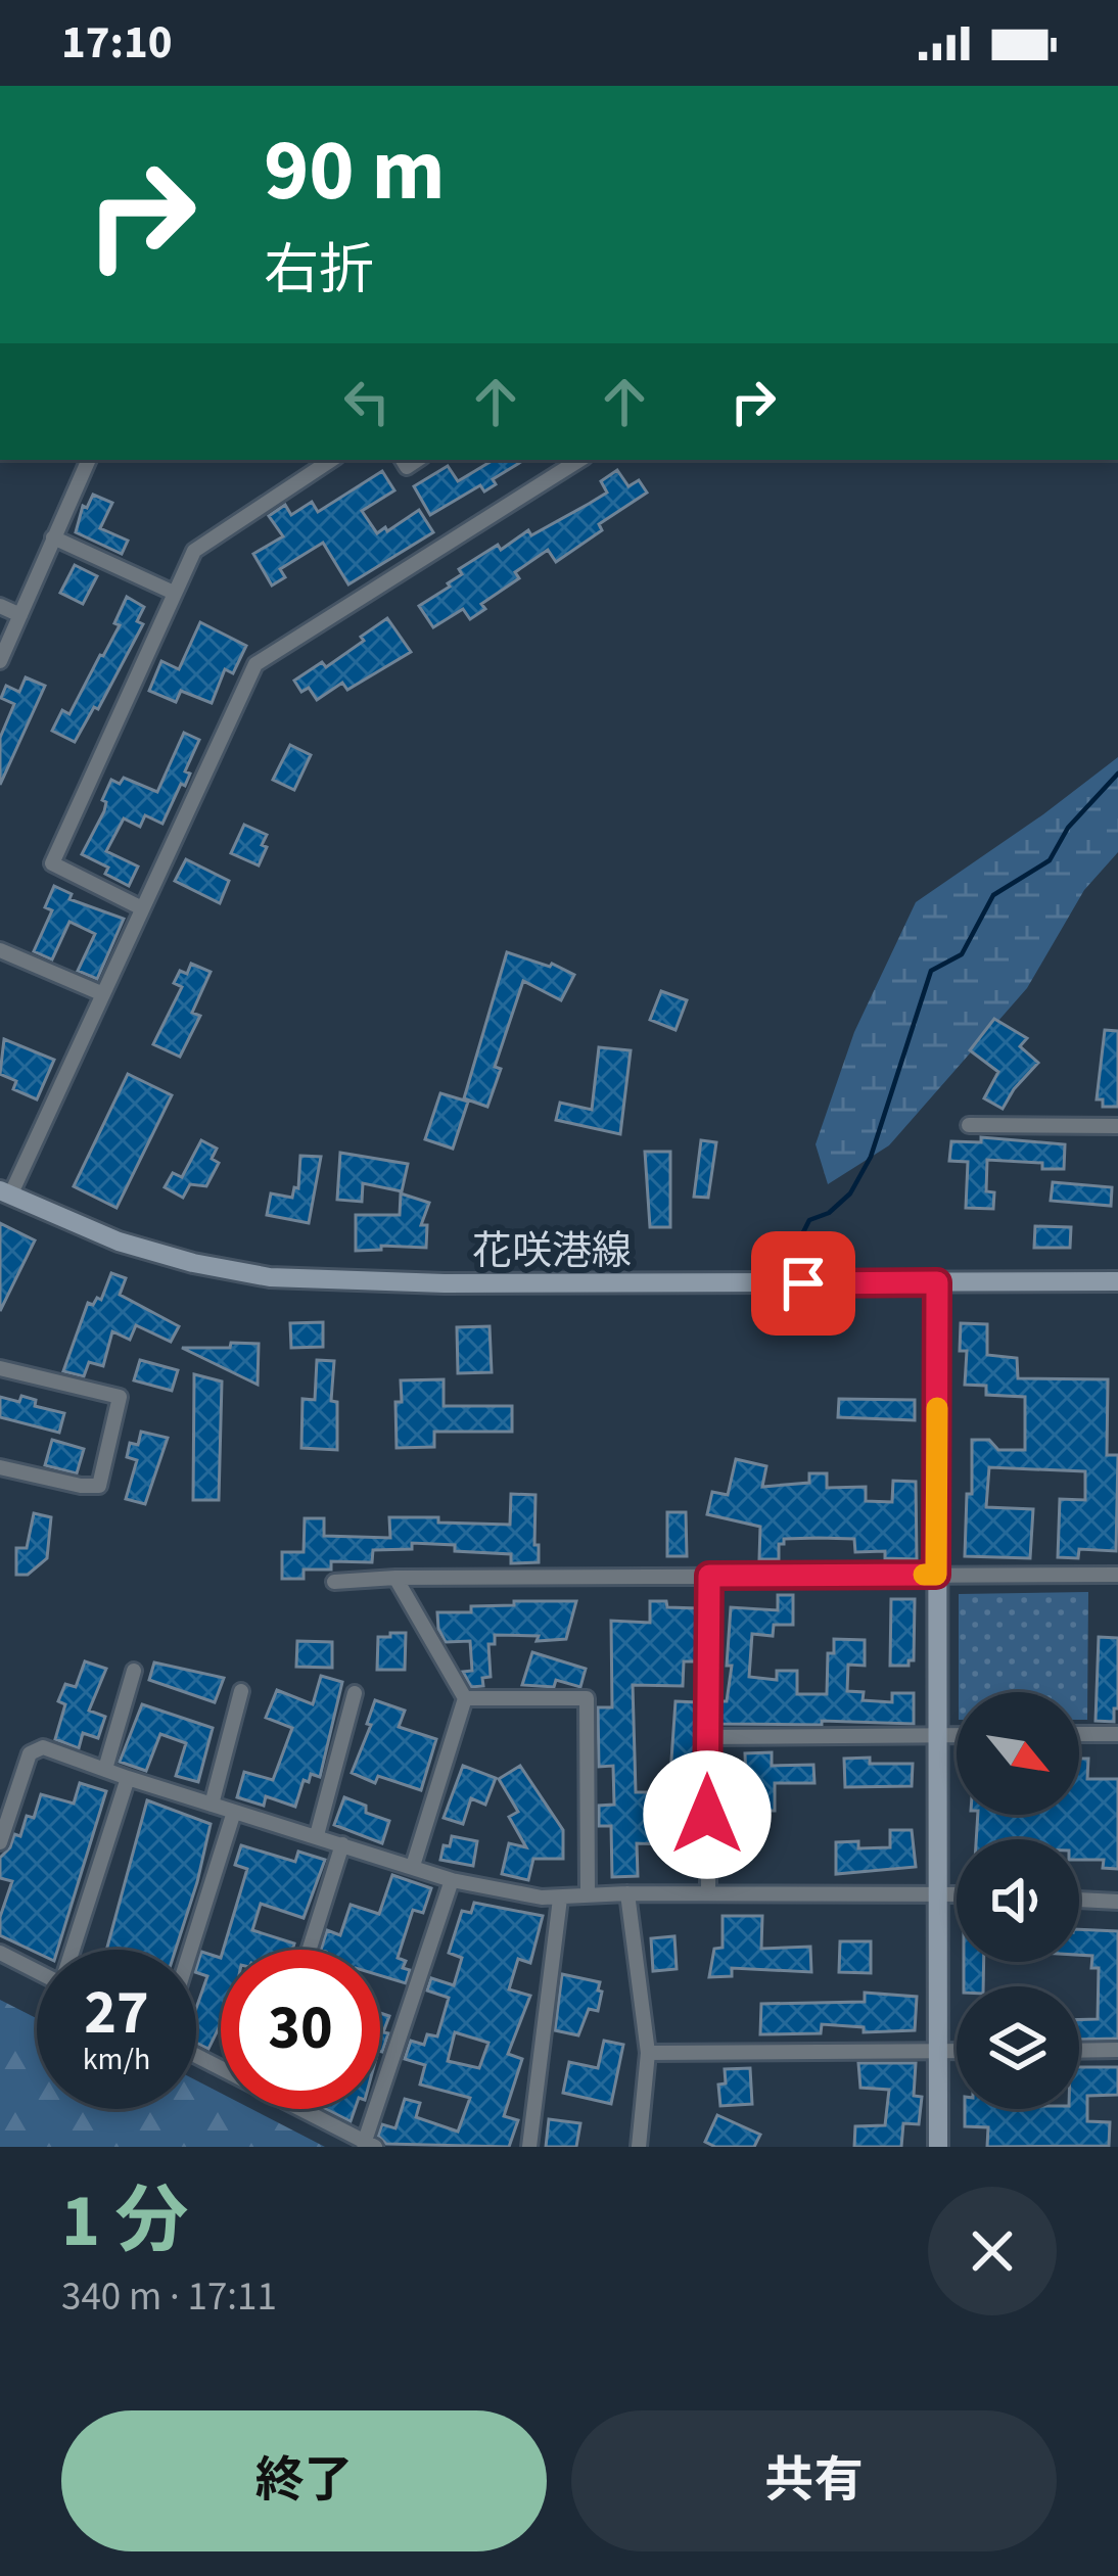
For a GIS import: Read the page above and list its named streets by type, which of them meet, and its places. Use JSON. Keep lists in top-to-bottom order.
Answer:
{
  "streets": {
    "main road": ["花咲港線"]
  },
  "north": "bottom right",
  "page": {
    "status": "17:10",
    "turn": ["90 m", "右折"],
    "speed": "27 km/h",
    "limit": "30",
    "heading": ["1 分", "340 m · 17:11"],
    "buttons": ["終了", "共有"]
  }
}
